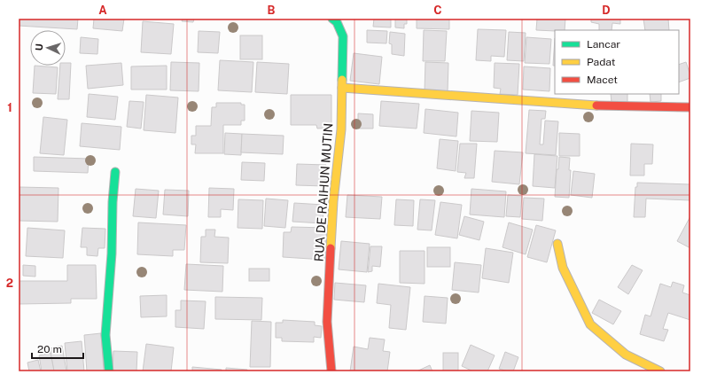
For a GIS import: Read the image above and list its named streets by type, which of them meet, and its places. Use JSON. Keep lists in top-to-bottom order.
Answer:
{
  "streets": {
    "street": ["RUA DE RAIHUN MUTIN"]
  },
  "legend": ["Lancar", "Padat", "Macet"],
  "scale_bar": "20 m",
  "north": "left",
  "grid": {
    "columns": [
      "A",
      "B",
      "C",
      "D"
    ],
    "rows": ["1", "2"]
  }
}
